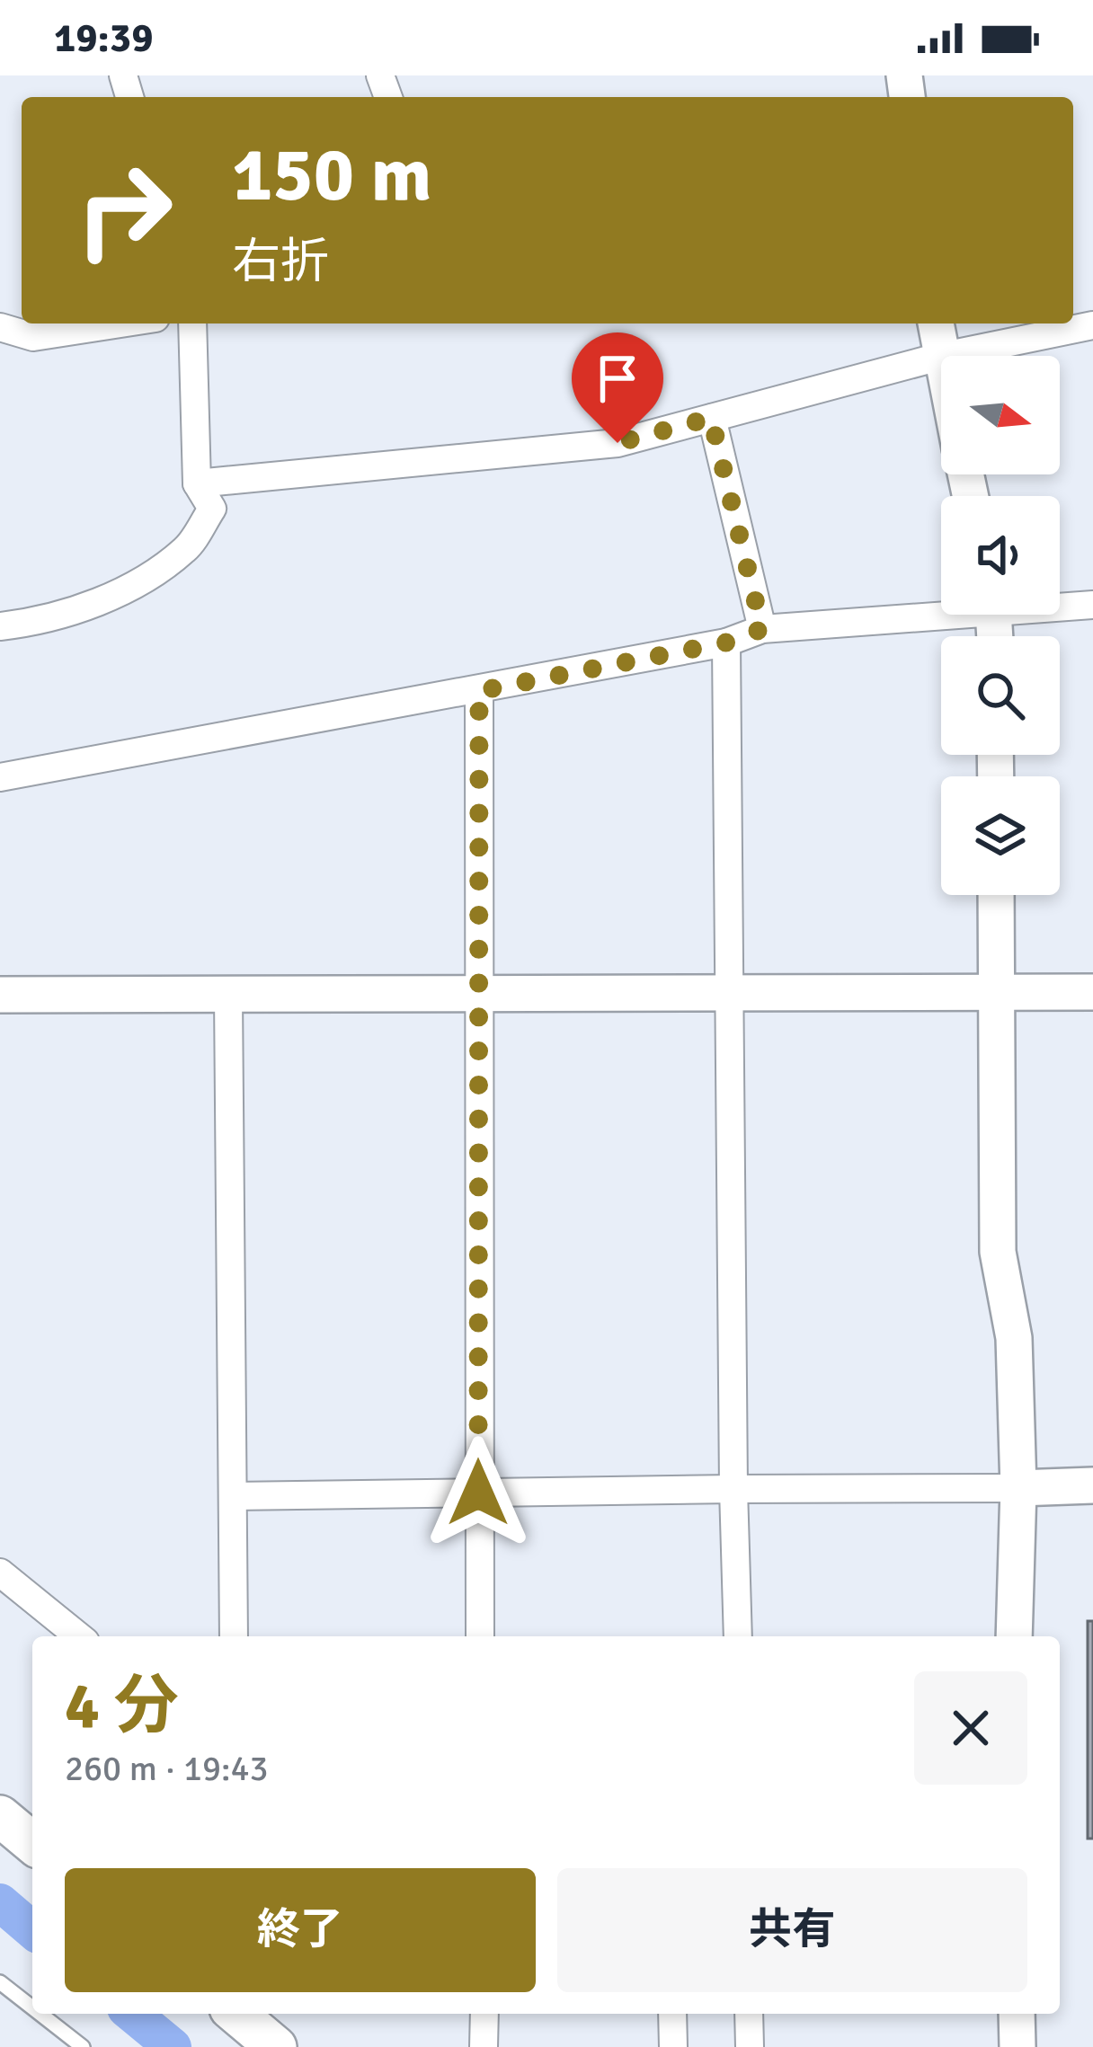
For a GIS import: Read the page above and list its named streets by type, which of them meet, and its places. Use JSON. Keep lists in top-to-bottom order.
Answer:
{
  "north": "right",
  "page": {
    "status": "19:39",
    "turn": ["150 m", "右折"],
    "heading": ["4 分", "260 m · 19:43"],
    "buttons": ["終了", "共有"]
  }
}
